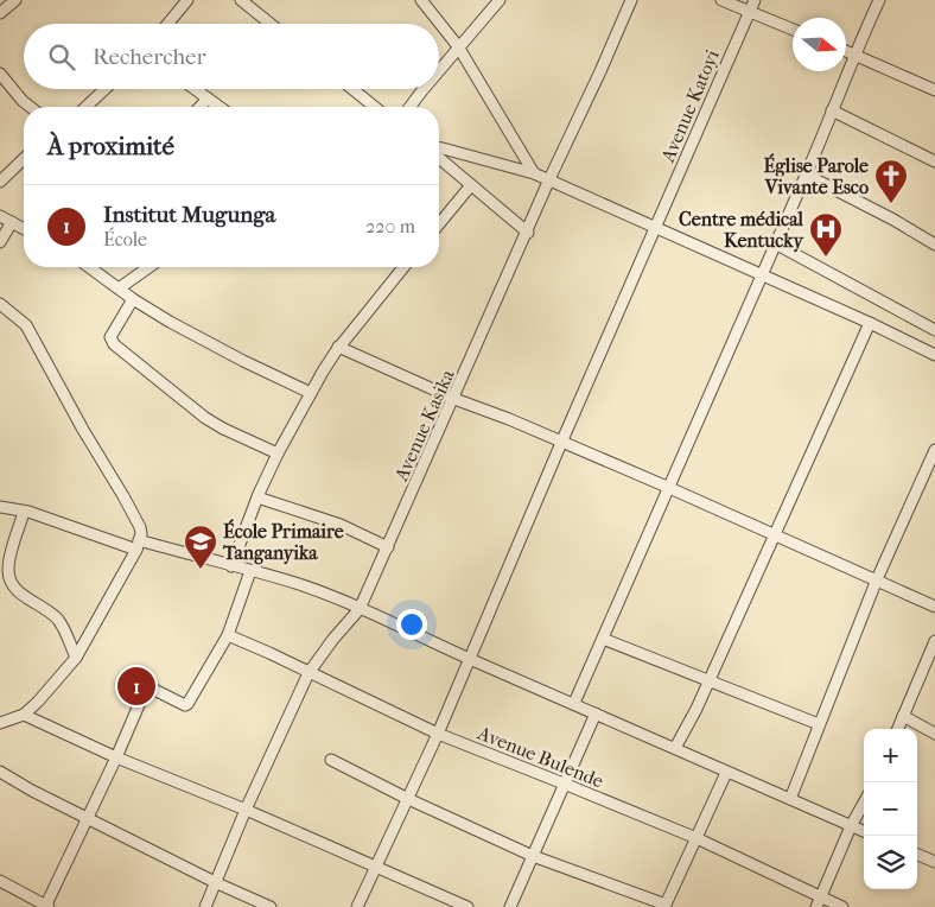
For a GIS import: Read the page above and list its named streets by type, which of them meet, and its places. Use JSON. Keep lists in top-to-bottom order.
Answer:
{
  "streets": {
    "street": ["Avenue Katoyi", "Avenue Kasika", "Avenue Bulende"]
  },
  "crossings": [
    ["Avenue Katoyi", "Avenue Bulende"],
    ["Avenue Kasika", "Avenue Bulende"]
  ],
  "places": {
    "church": ["Église Parole Vivante Esco"],
    "hospital": ["Centre médical Kentucky"],
    "school or university": ["École Primaire Tanganyika"]
  },
  "north": "right",
  "page": {
    "search": "Rechercher",
    "heading": "À proximité",
    "list": [
      {
        "mark": "1",
        "name": "Institut Mugunga",
        "note": "École",
        "value": "220 m"
      }
    ],
    "pins": "1",
    "map_buttons": ["+", "−"]
  }
}
